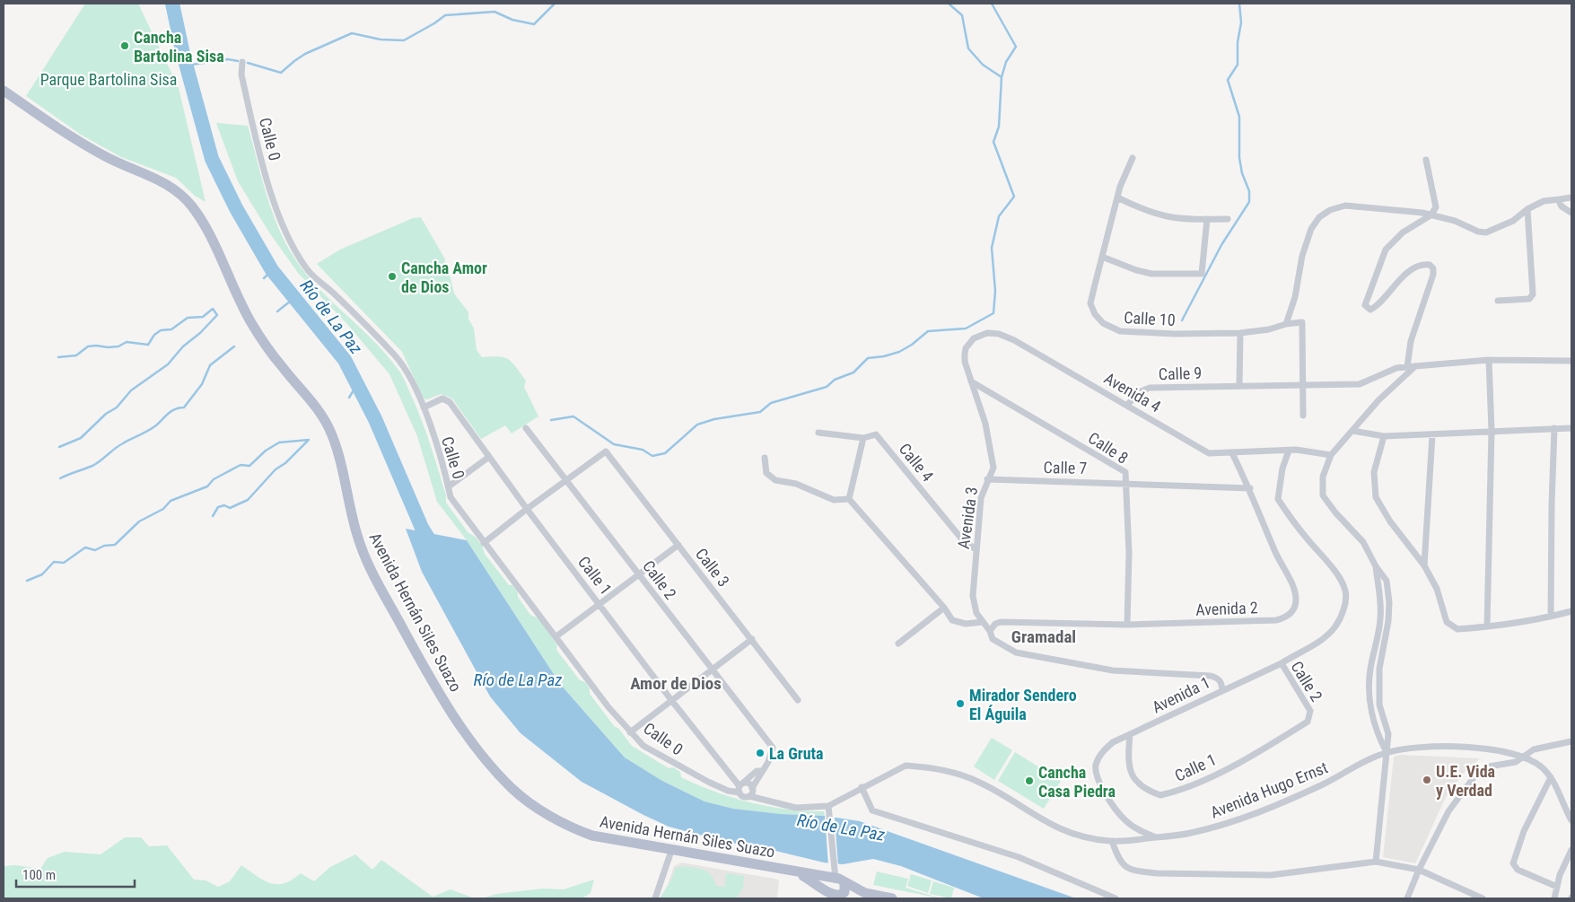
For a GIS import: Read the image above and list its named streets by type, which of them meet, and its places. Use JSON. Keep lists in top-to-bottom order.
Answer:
{
  "streets": {
    "main road": ["Avenida Hernán Siles Suazo"],
    "street": [
      "Calle 0",
      "Calle 10",
      "Calle 9",
      "Avenida 4",
      "Calle 8",
      "Calle 4",
      "Calle 7",
      "Avenida 3",
      "Calle 3",
      "Calle 1",
      "Calle 2",
      "Avenida 2",
      "Avenida 1",
      "Avenida Hugo Ernst"
    ]
  },
  "crossings": [
    ["Calle 0", "Calle 1"],
    ["Calle 9", "Avenida 4"],
    ["Avenida 4", "Calle 8"],
    ["Avenida 4", "Avenida 3"],
    ["Avenida 4", "Avenida 2"],
    ["Calle 8", "Calle 7"],
    ["Calle 8", "Avenida 3"],
    ["Calle 8", "Avenida 2"],
    ["Calle 4", "Avenida 3"],
    ["Calle 7", "Avenida 3"],
    ["Calle 7", "Avenida 2"],
    ["Avenida 3", "Avenida 2"],
    ["Avenida 3", "Avenida 1"],
    ["Calle 3", "Calle 2"],
    ["Calle 1", "Calle 2"],
    ["Calle 1", "Avenida 1"],
    ["Calle 2", "Avenida 1"],
    ["Avenida 2", "Avenida 1"],
    ["Avenida 1", "Avenida Hugo Ernst"]
  ],
  "districts": ["Gramadal", "Amor de Dios"],
  "water": ["Río de La Paz"],
  "parks": ["Parque Bartolina Sisa"],
  "places": [
    "Cancha Bartolina Sisa",
    "Cancha Amor de Dios",
    "Mirador Sendero El Águila",
    "La Gruta",
    "U.E. Vida y Verdad",
    "Cancha Casa Piedra"
  ],
  "scale_bar": "100 m"
}
